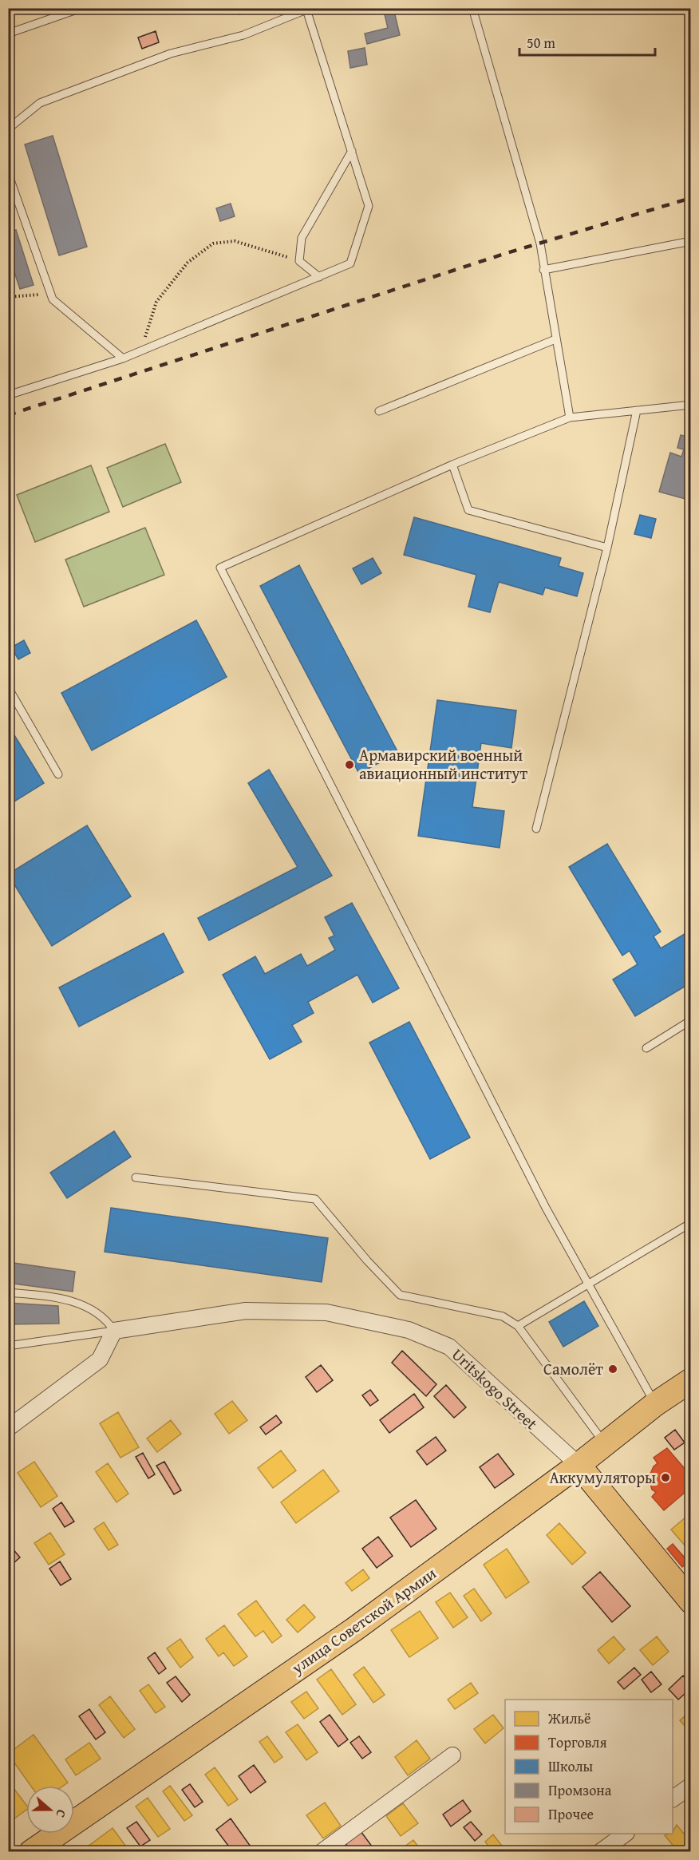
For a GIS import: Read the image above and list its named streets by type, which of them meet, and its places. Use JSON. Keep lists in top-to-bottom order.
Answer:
{
  "streets": {
    "main road": ["Uritskogo Street", "улица Советской Армии"]
  },
  "crossings": [
    ["Uritskogo Street", "улица Советской Армии"]
  ],
  "places": ["Армавирский военный авиационный институт", "Самолёт", "Аккумуляторы"],
  "legend": [
    "Жильё",
    "Торговля",
    "Школы",
    "Промзона",
    "Прочее"
  ],
  "scale_bar": "50 m",
  "north": "right"
}
